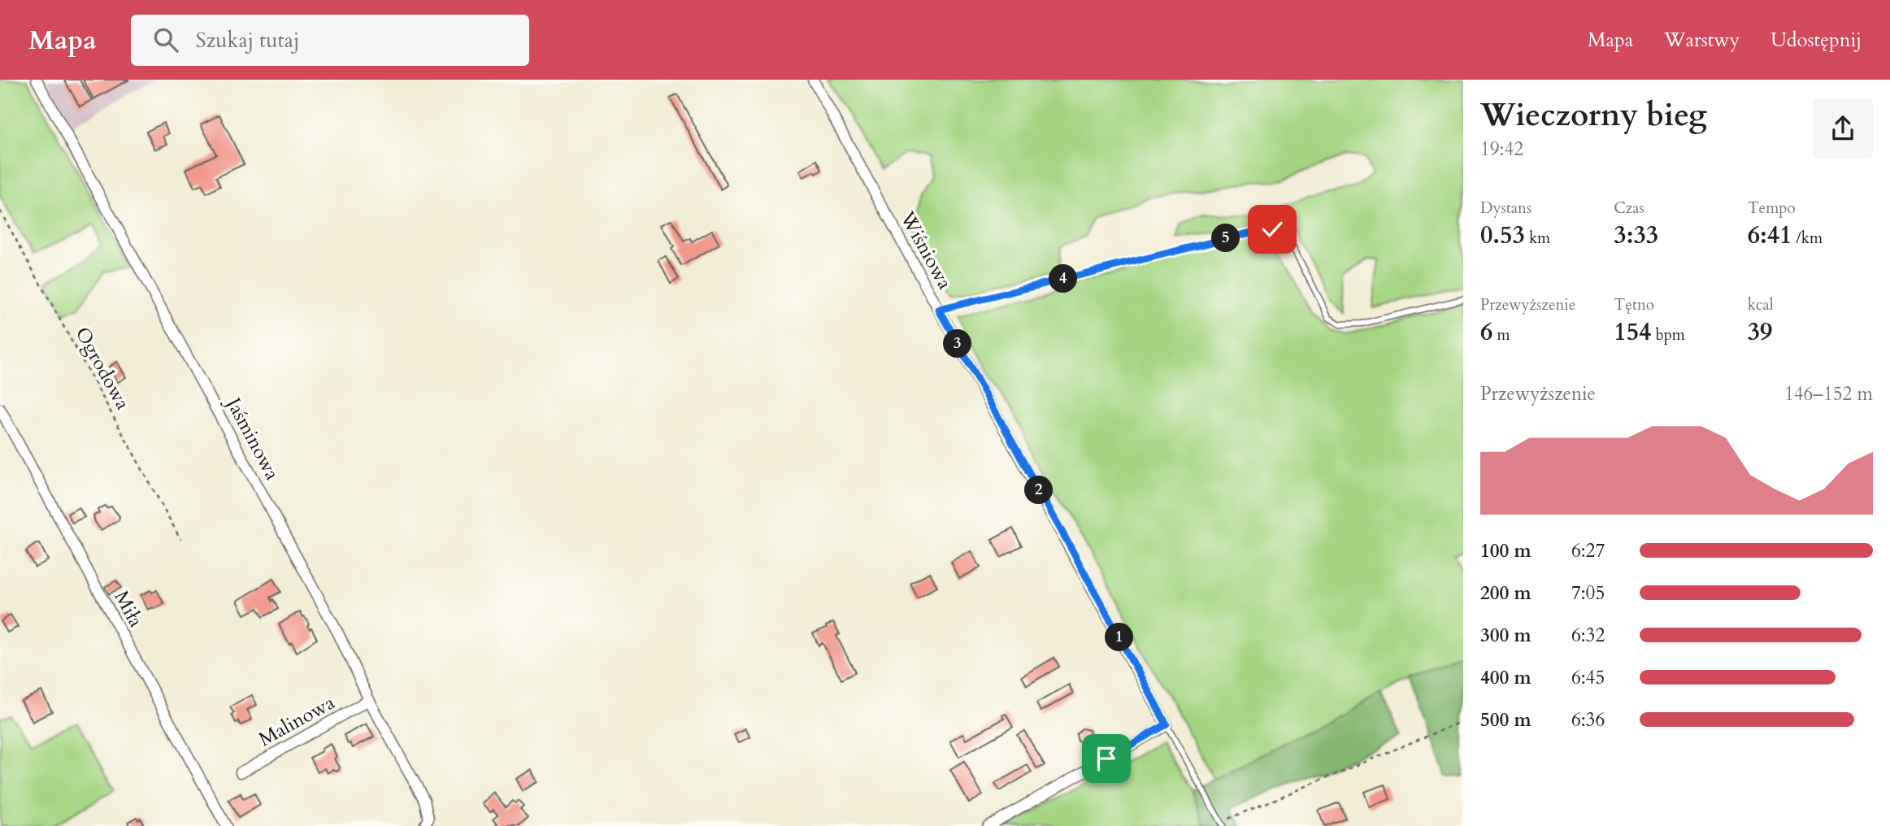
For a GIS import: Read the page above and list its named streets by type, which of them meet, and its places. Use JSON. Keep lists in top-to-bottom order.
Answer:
{
  "streets": {
    "street": [
      "Wiśniowa",
      "Jaśminowa",
      "Miła",
      "Malinowa"
    ],
    "path": ["Ogrodowa"]
  },
  "crossings": [
    ["Jaśminowa", "Malinowa"]
  ],
  "page": {
    "header": "Mapa",
    "search": "Szukaj tutaj",
    "nav": ["Mapa", "Warstwy", "Udostępnij"],
    "heading": ["Wieczorny bieg", "19:42"],
    "stats": [
      ["Dystans", "0.53 km"],
      ["Czas", "3:33"],
      ["Tempo", "6:41 /km"],
      ["Przewyższenie", "6 m"],
      ["Tętno", "154 bpm"],
      ["kcal", "39"]
    ],
    "pins": [
      "5",
      "4",
      "3",
      "2",
      "1"
    ],
    "chart": ["Przewyższenie", "146–152 m"],
    "list": [
      {
        "name": "100 m",
        "note": "6:27"
      },
      {
        "name": "200 m",
        "note": "7:05"
      },
      {
        "name": "300 m",
        "note": "6:32"
      },
      {
        "name": "400 m",
        "note": "6:45"
      },
      {
        "name": "500 m",
        "note": "6:36"
      }
    ]
  }
}
